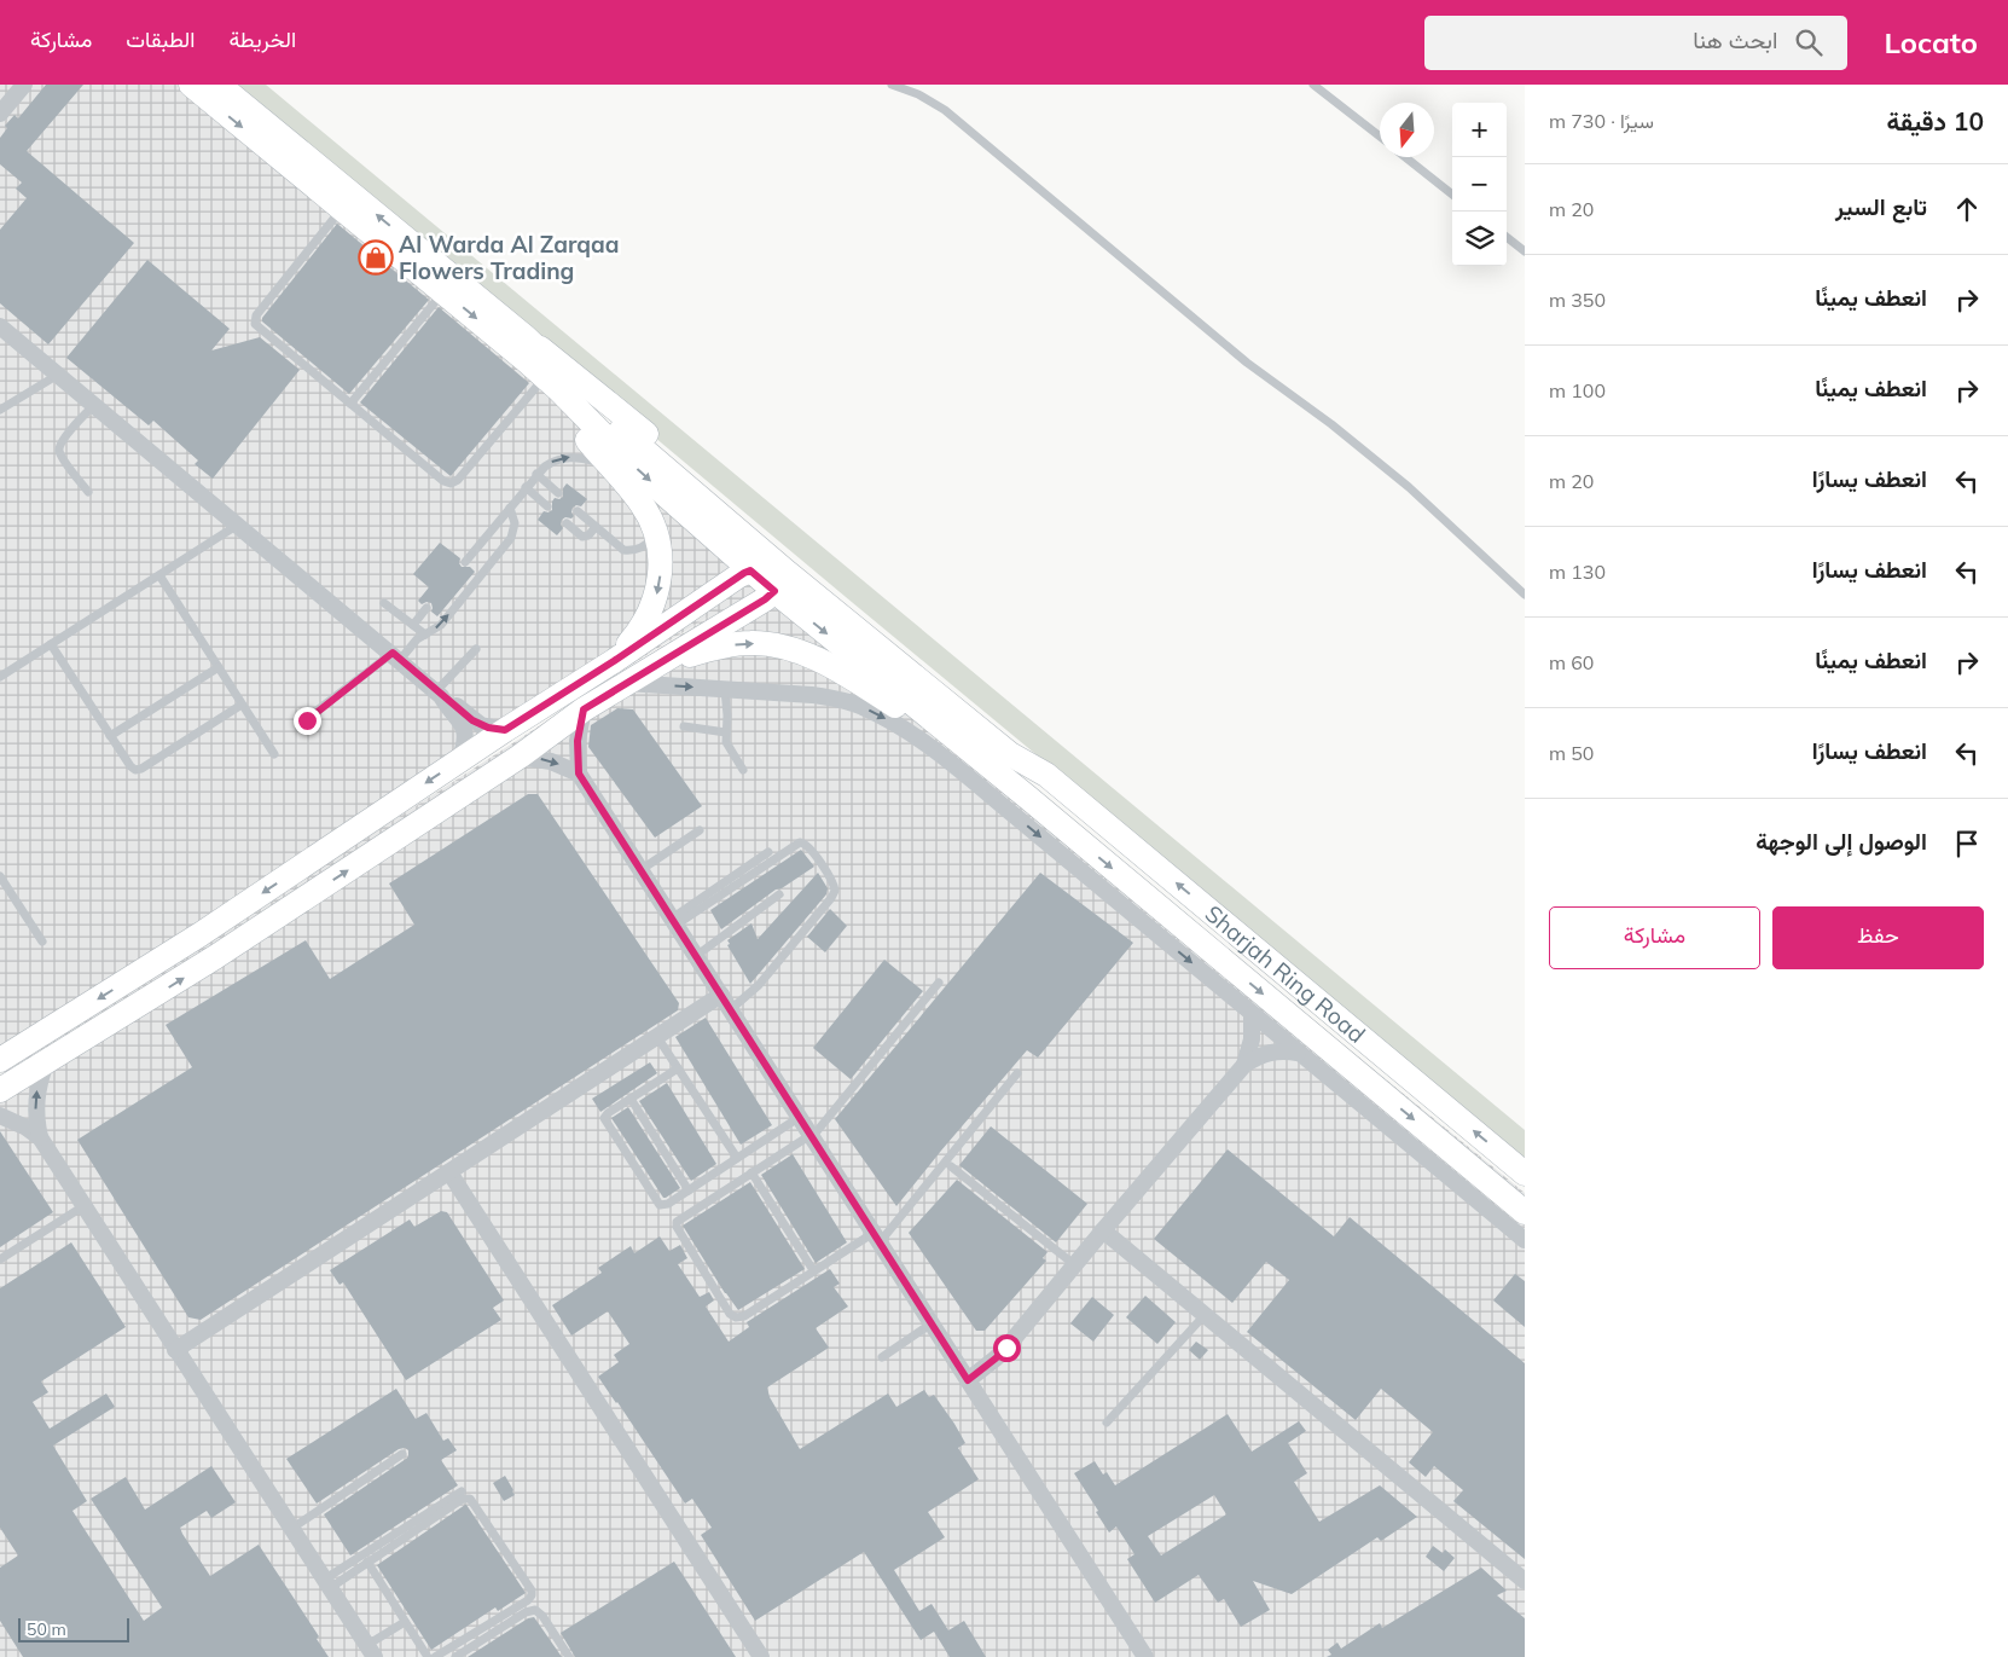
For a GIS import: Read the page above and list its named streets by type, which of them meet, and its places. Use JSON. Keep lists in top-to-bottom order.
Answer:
{
  "streets": {
    "street": ["Sharjah Ring Road"]
  },
  "places": {
    "shop": ["Al Warda Al Zarqaa Flowers Trading"]
  },
  "scale_bar": "50 m",
  "north": "bottom",
  "page": {
    "header": "Locato",
    "search": "ابحث هنا",
    "nav": ["الخريطة", "الطبقات", "مشاركة"],
    "heading": ["10 دقيقة", "سيرًا · 730 m"],
    "map_buttons": ["+", "−"],
    "list": [
      ["تابع السير", "20 m"],
      ["انعطف يمينًا", "350 m"],
      ["انعطف يمينًا", "100 m"],
      ["انعطف يسارًا", "20 m"],
      ["انعطف يسارًا", "130 m"],
      ["انعطف يمينًا", "60 m"],
      ["انعطف يسارًا", "50 m"],
      "الوصول إلى الوجهة"
    ],
    "buttons": ["حفظ", "مشاركة"],
    "scale": "50 m"
  }
}
